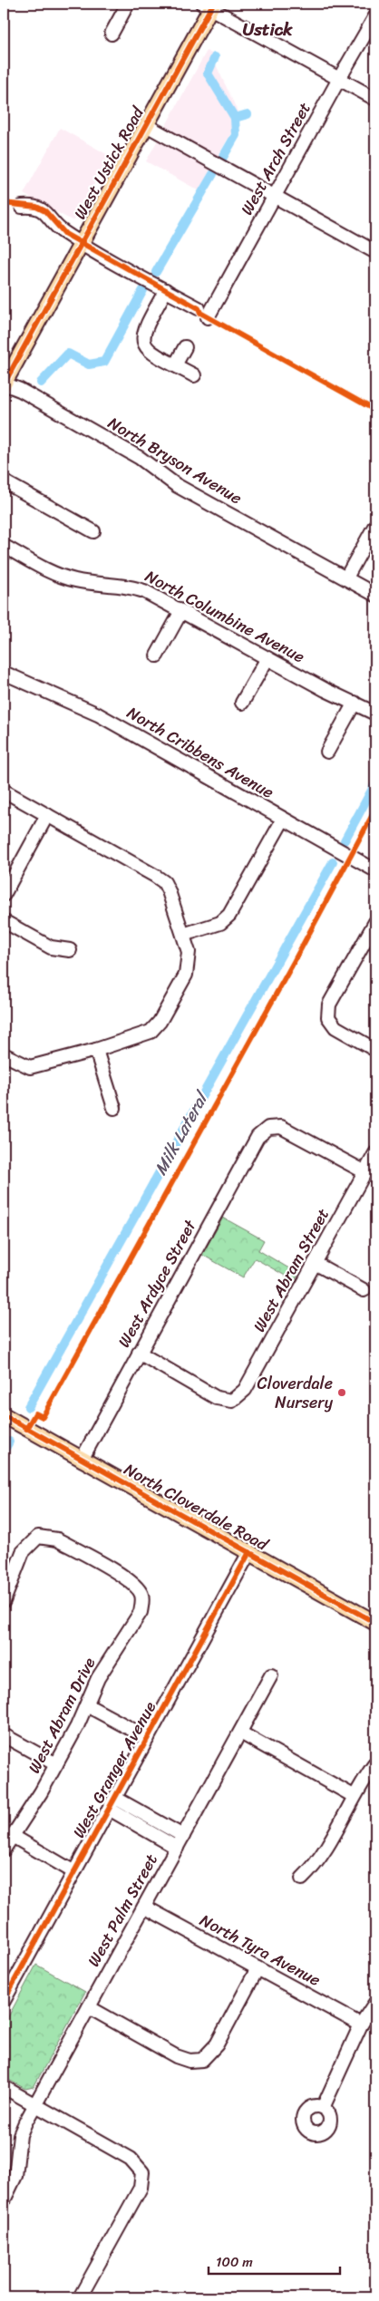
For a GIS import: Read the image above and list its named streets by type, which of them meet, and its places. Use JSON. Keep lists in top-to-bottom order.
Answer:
{
  "streets": {
    "main road": ["West Ustick Road", "North Cloverdale Road"],
    "street": [
      "West Arch Street",
      "North Bryson Avenue",
      "North Columbine Avenue",
      "North Cribbens Avenue",
      "West Abram Street",
      "West Ardyce Street",
      "West Abram Drive",
      "West Granger Avenue",
      "West Palm Street",
      "North Tyra Avenue"
    ]
  },
  "crossings": [
    ["West Ustick Road", "North Bryson Avenue"],
    ["West Abram Street", "West Ardyce Street"],
    ["West Ardyce Street", "North Cloverdale Road"],
    ["North Cloverdale Road", "West Granger Avenue"],
    ["West Palm Street", "North Tyra Avenue"]
  ],
  "districts": ["Ustick"],
  "water": ["Milk Lateral"],
  "places": ["Cloverdale Nursery"],
  "scale_bar": "100 m"
}
